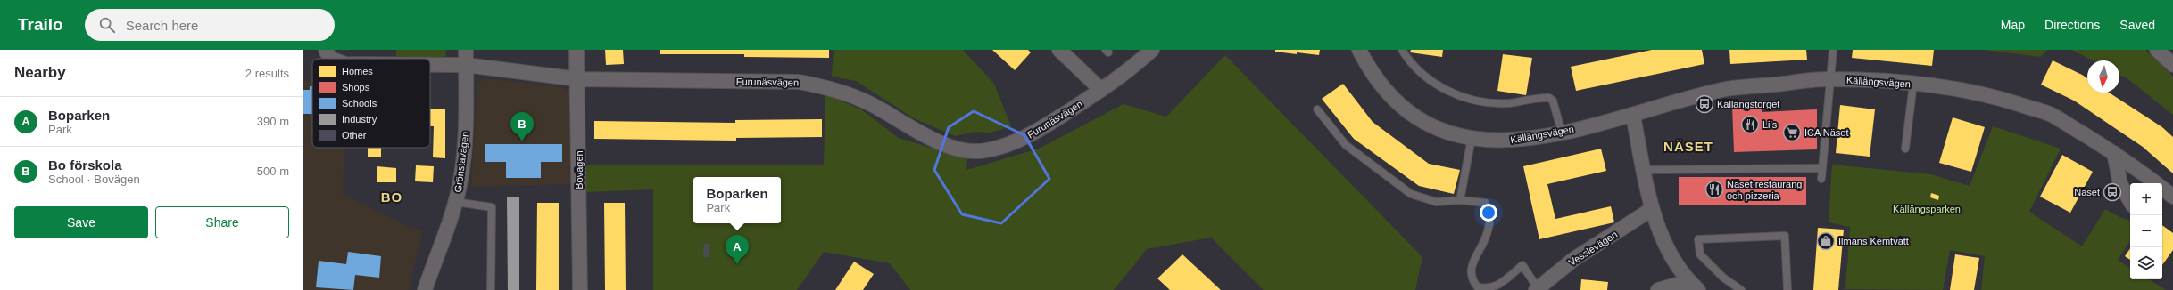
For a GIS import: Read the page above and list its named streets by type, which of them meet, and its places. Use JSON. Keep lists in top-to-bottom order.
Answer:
{
  "streets": {
    "street": [
      "Furunäsvägen",
      "Källängsvägen",
      "Grönstavägen",
      "Bovägen",
      "Vesslevägen"
    ]
  },
  "crossings": [
    ["Furunäsvägen", "Grönstavägen"],
    ["Furunäsvägen", "Bovägen"]
  ],
  "districts": ["NÄSET", "BO"],
  "parks": ["Källängsparken"],
  "places": {
    "bus stop": ["Källängstorget", "Näset"],
    "restaurant": ["Li’s", "Näset restaurang och pizzeria"],
    "supermarket": ["ICA Näset"],
    "shop": ["Ilmans Kemtvätt"]
  },
  "legend": [
    "Homes",
    "Shops",
    "Schools",
    "Industry",
    "Other"
  ],
  "north": "bottom",
  "page": {
    "header": "Trailo",
    "search": "Search here",
    "nav": ["Map", "Directions", "Saved"],
    "heading": ["Nearby", "2 results"],
    "list": [
      {
        "mark": "A",
        "name": "Boparken",
        "note": "Park",
        "value": "390 m"
      },
      {
        "mark": "B",
        "name": "Bo förskola",
        "note": "School · Bovägen",
        "value": "500 m"
      }
    ],
    "pins": ["B", "A"],
    "popup": ["Boparken", "Park"],
    "map_buttons": ["+", "−"],
    "buttons": ["Save", "Share"]
  }
}
